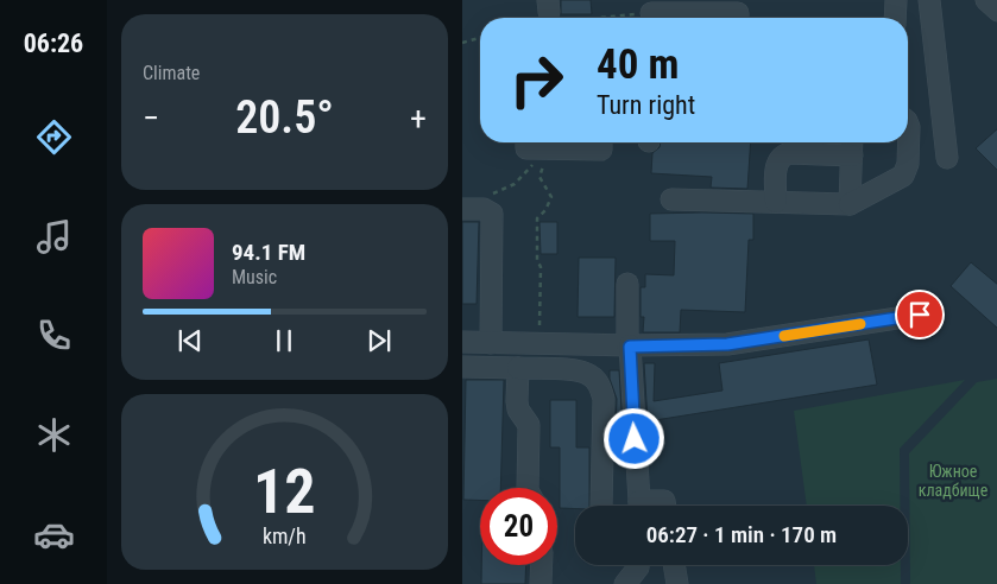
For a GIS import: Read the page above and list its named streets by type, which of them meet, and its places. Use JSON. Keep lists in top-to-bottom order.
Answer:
{
  "parks": ["Южное кладбище"],
  "page": {
    "tabs": "06:26",
    "tile": "Climate",
    "turn": ["40 m", "Turn right"],
    "heat": ["−", "20.5°", "+"],
    "song": ["94.1 FM", "Music"],
    "limit": "20",
    "trip": "06:27 · 1 min · 170 m",
    "gauge": ["12", "km/h"]
  }
}
